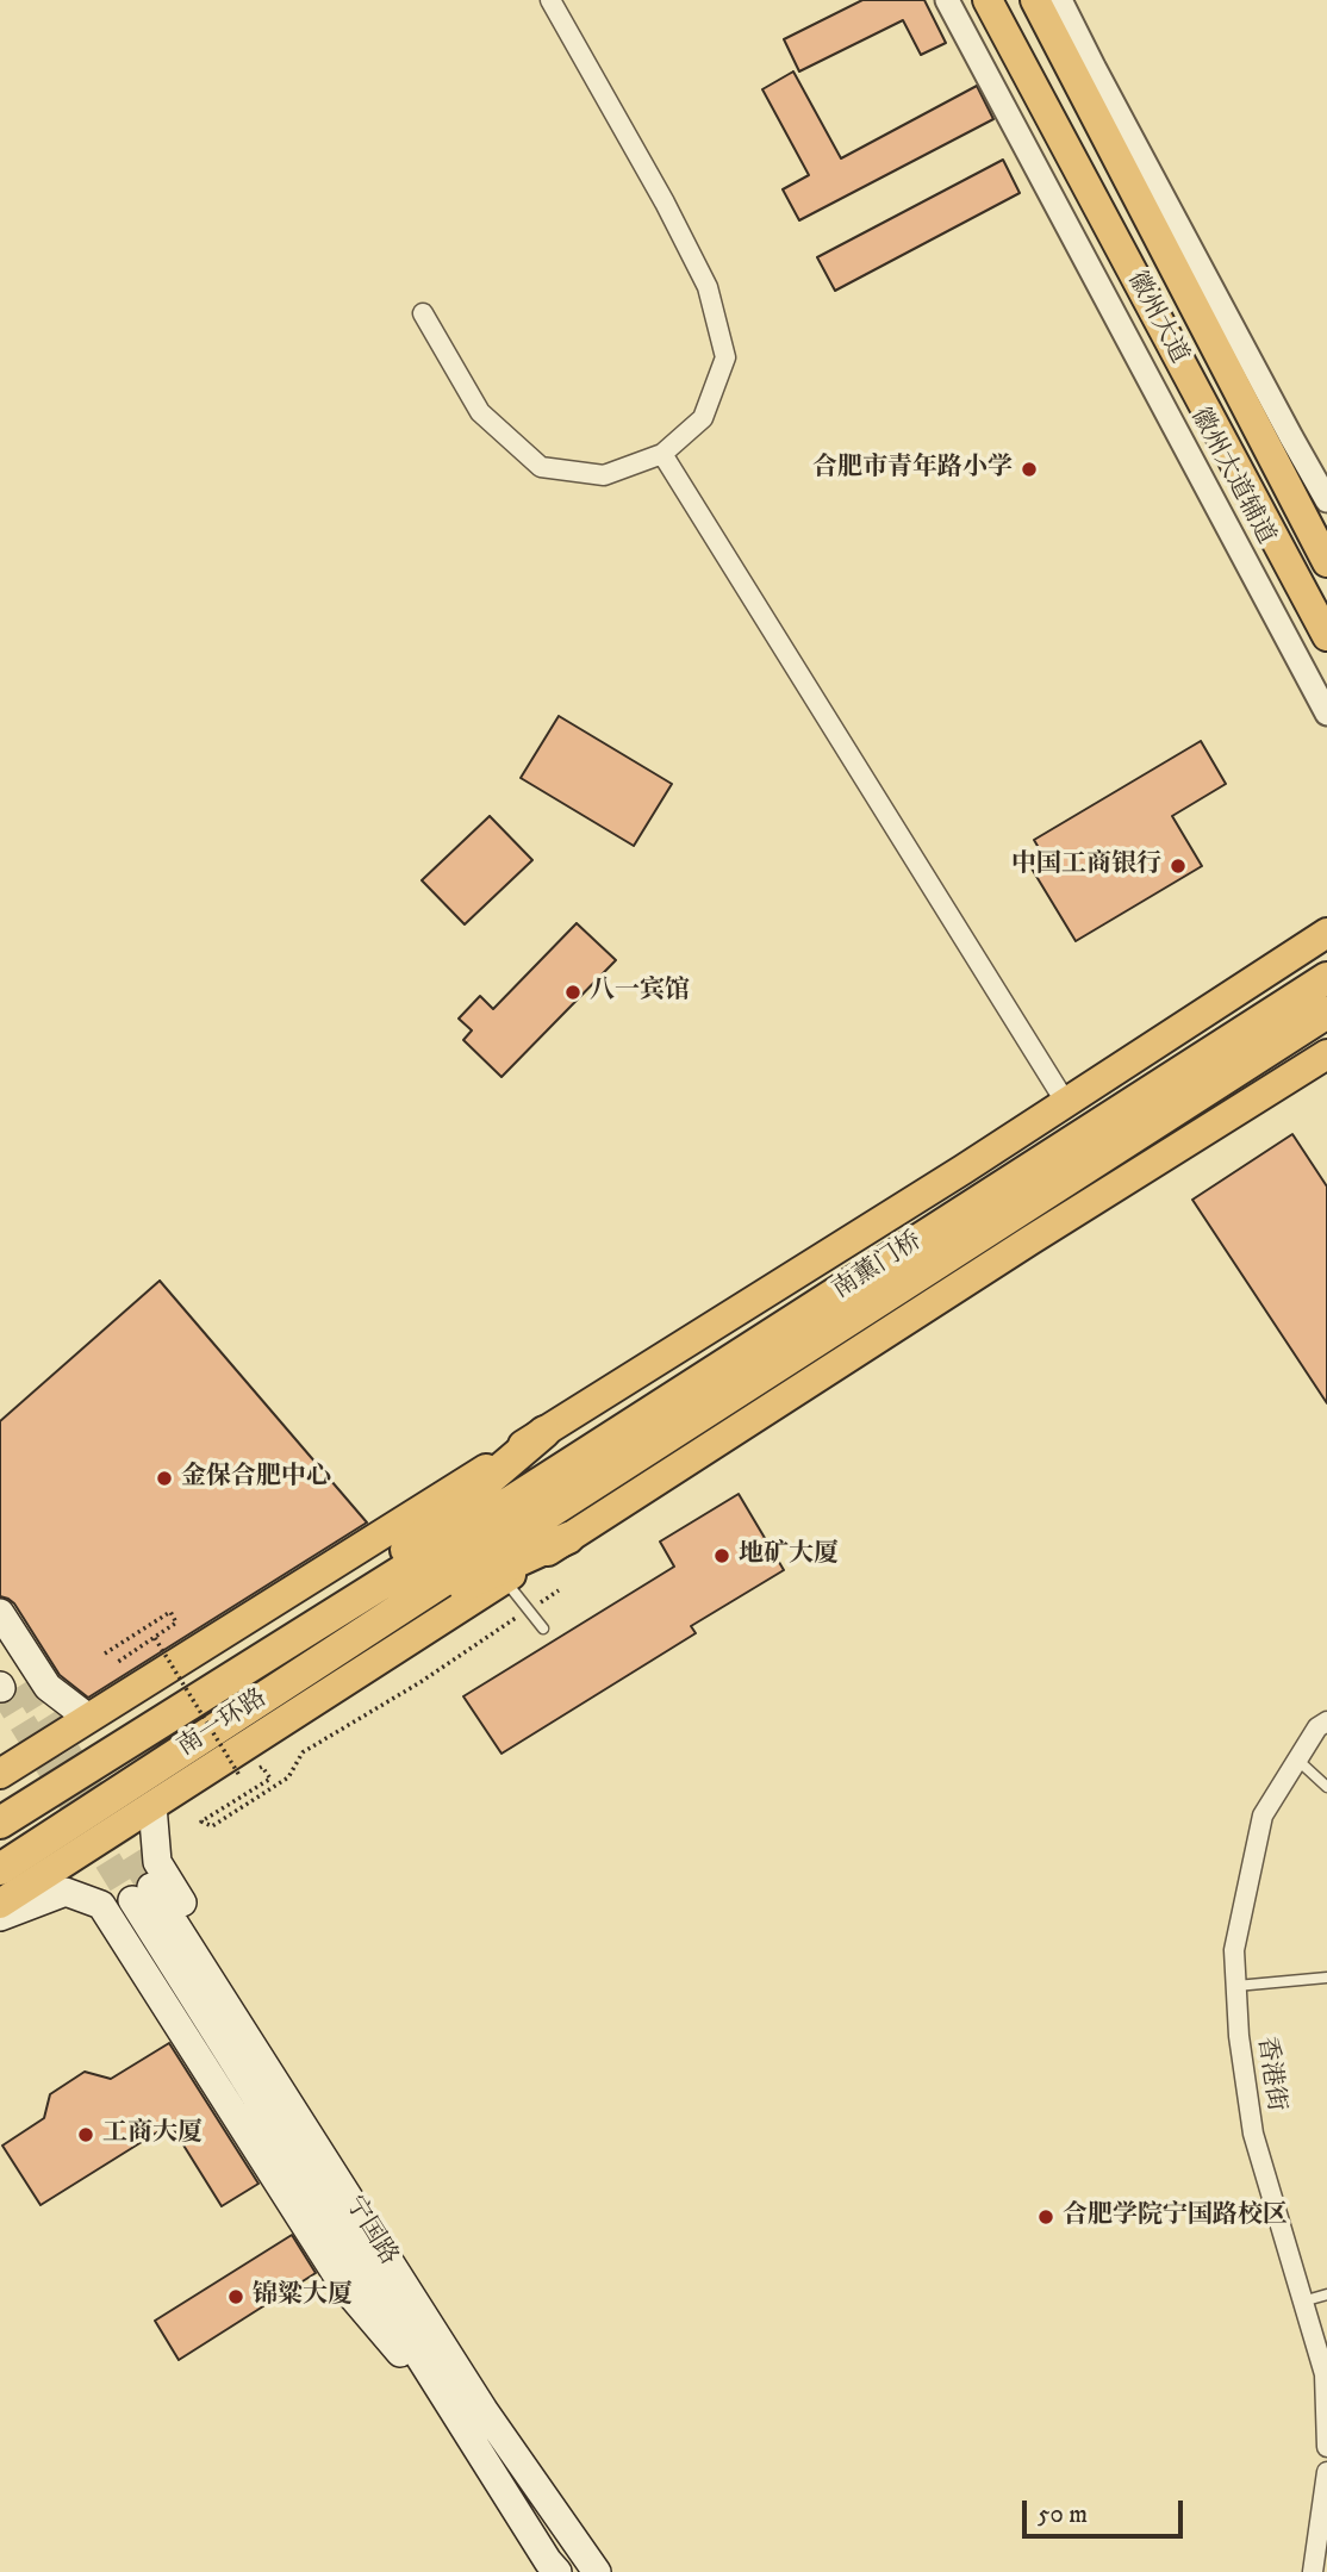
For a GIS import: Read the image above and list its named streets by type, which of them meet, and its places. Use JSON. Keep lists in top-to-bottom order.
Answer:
{
  "streets": {
    "highway": ["南薰门桥", "南一环路"],
    "main road": ["徽州大道", "宁国路"],
    "street": ["徽州大道辅道", "香港街"]
  },
  "crossings": [
    ["南薰门桥", "南一环路"]
  ],
  "places": [
    "合肥市青年路小学",
    "中国工商银行",
    "八一宾馆",
    "金保合肥中心",
    "地矿大厦",
    "工商大厦",
    "合肥学院宁国路校区",
    "锦粱大厦"
  ],
  "scale_bar": "50 m"
}
